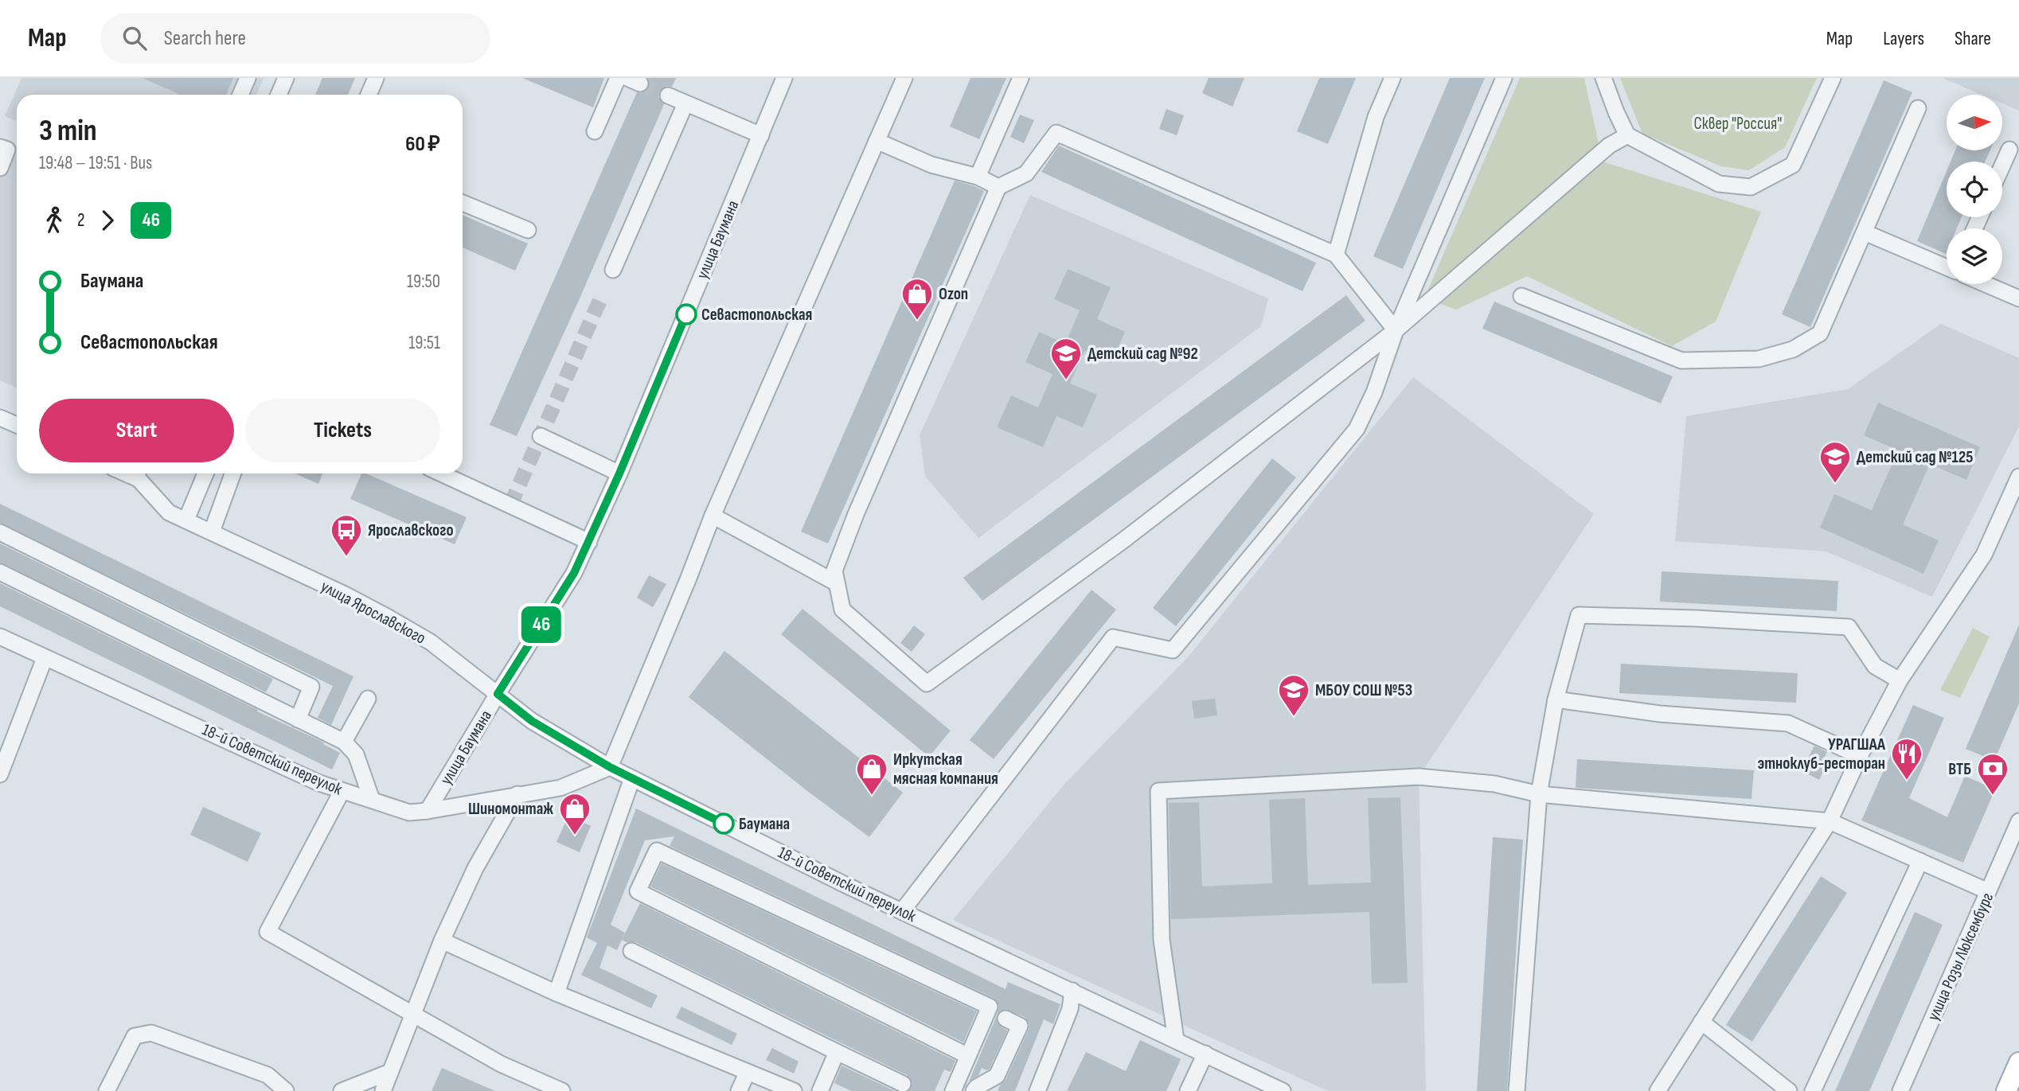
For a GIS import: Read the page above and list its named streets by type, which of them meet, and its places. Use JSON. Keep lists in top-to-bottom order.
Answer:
{
  "streets": {
    "street": [
      "улица Баумана",
      "улица Ярославского",
      "18-й Советский переулок",
      "улица Розы Люксембург"
    ]
  },
  "crossings": [
    ["улица Баумана", "улица Ярославского"],
    ["улица Баумана", "18-й Советский переулок"],
    ["улица Ярославского", "18-й Советский переулок"]
  ],
  "parks": ["Сквер \"Россия\""],
  "places": {
    "other": ["Севастопольская", "Баумана"],
    "shop": ["Ozon", "Иркутская мясная компания", "Шиномонтаж"],
    "school or university": ["Детский сад №92", "Детский сад №125", "МБОУ СОШ №53"],
    "bus stop": ["Ярославского"],
    "restaurant": ["УРАГШАА этноклуб-ресторан"],
    "bank": ["ВТБ"]
  },
  "lines": ["bus line 46"],
  "north": "right",
  "page": {
    "header": "Map",
    "search": "Search here",
    "nav": ["Map", "Layers", "Share"],
    "on_map": "46",
    "heading": ["3 min", "19:48 – 19:51 · Bus", "60 ₽"],
    "legs": ["2", "46"],
    "list": [
      {
        "name": "Баумана",
        "value": "19:50"
      },
      {
        "name": "Севастопольская",
        "value": "19:51"
      }
    ],
    "buttons": ["Start", "Tickets"]
  }
}
